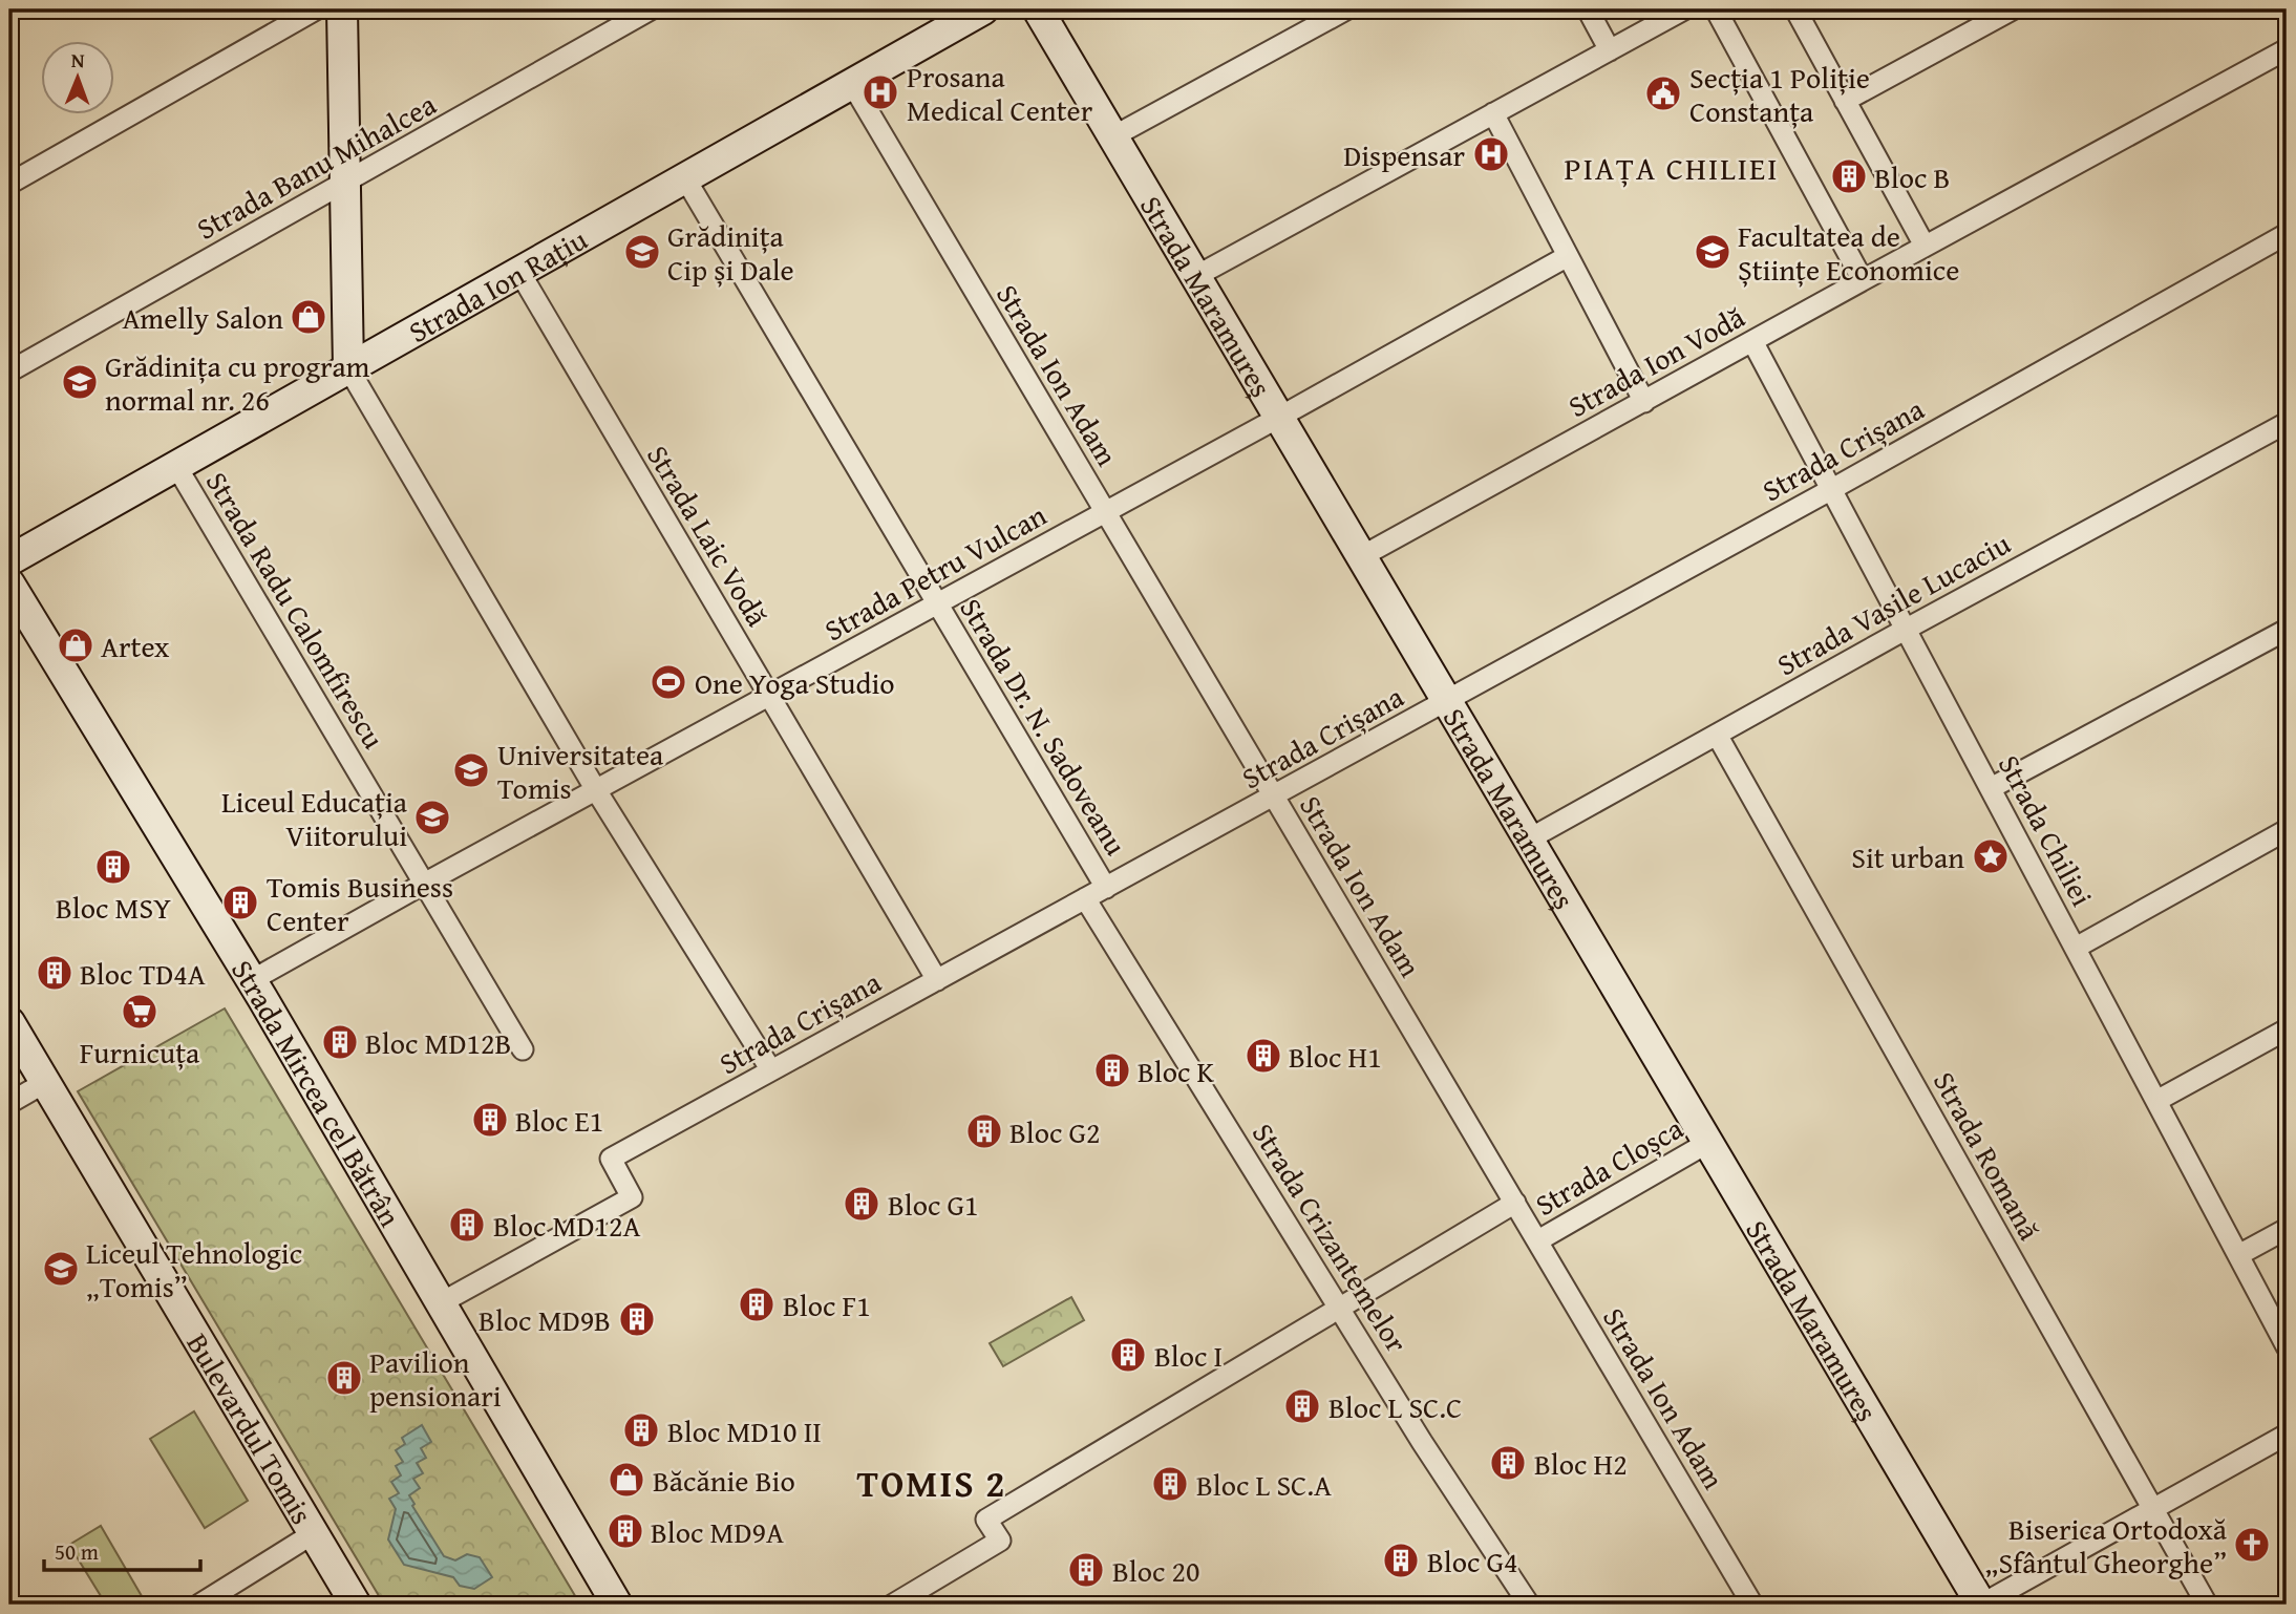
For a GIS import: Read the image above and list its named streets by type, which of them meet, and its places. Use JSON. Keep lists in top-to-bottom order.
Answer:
{
  "streets": {
    "street": [
      "Strada Banu Mihalcea",
      "Strada Ion Rațiu",
      "Strada Maramureș",
      "Strada Ion Vodă",
      "Strada Ion Adam",
      "Strada Crișana",
      "Strada Laic Vodă",
      "Strada Petru Vulcan",
      "Strada Vasile Lucaciu",
      "Strada Radu Calomfirescu",
      "Strada Dr. N. Sadoveanu",
      "Strada Chiliei",
      "Strada Mircea cel Bătrân",
      "Strada Romană",
      "Strada Cloșca",
      "Strada Crizantemelor",
      "Bulevardul Tomis"
    ]
  },
  "crossings": [
    ["Strada Ion Rațiu", "Strada Ion Adam"],
    ["Strada Ion Rațiu", "Strada Laic Vodă"],
    ["Strada Ion Rațiu", "Strada Radu Calomfirescu"],
    ["Strada Ion Rațiu", "Strada Dr. N. Sadoveanu"],
    ["Strada Maramureș", "Strada Ion Vodă"],
    ["Strada Maramureș", "Strada Crișana"],
    ["Strada Maramureș", "Strada Petru Vulcan"],
    ["Strada Maramureș", "Strada Vasile Lucaciu"],
    ["Strada Maramureș", "Strada Cloșca"],
    ["Strada Ion Vodă", "Strada Chiliei"],
    ["Strada Ion Adam", "Strada Crișana"],
    ["Strada Ion Adam", "Strada Petru Vulcan"],
    ["Strada Ion Adam", "Strada Cloșca"],
    ["Strada Crișana", "Strada Laic Vodă"],
    ["Strada Crișana", "Strada Dr. N. Sadoveanu"],
    ["Strada Crișana", "Strada Chiliei"],
    ["Strada Crișana", "Strada Mircea cel Bătrân"],
    ["Strada Crișana", "Strada Crizantemelor"],
    ["Strada Laic Vodă", "Strada Petru Vulcan"],
    ["Strada Petru Vulcan", "Strada Radu Calomfirescu"],
    ["Strada Petru Vulcan", "Strada Dr. N. Sadoveanu"],
    ["Strada Petru Vulcan", "Strada Mircea cel Bătrân"],
    ["Strada Vasile Lucaciu", "Strada Chiliei"],
    ["Strada Vasile Lucaciu", "Strada Romană"],
    ["Strada Cloșca", "Strada Crizantemelor"]
  ],
  "districts": ["PIAȚA CHILIEI", "TOMIS 2"],
  "places": {
    "hospital": ["Prosana Medical Center", "Dispensar"],
    "public building": ["Secția 1 Poliție Constanța"],
    "building": [
      "Bloc B",
      "Bloc MSY",
      "Tomis Business Center",
      "Bloc TD4A",
      "Bloc MD12B",
      "Bloc H1",
      "Bloc K",
      "Bloc E1",
      "Bloc G2",
      "Bloc G1",
      "Bloc MD12A",
      "Bloc F1",
      "Bloc MD9B",
      "Bloc I",
      "Pavilion pensionari",
      "Bloc L SC.C",
      "Bloc MD10 II",
      "Bloc H2",
      "Bloc L SC.A",
      "Bloc MD9A",
      "Bloc G4",
      "Bloc 20"
    ],
    "school or university": [
      "Grădinița Cip și Dale",
      "Facultatea de Științe Economice",
      "Grădinița cu program normal nr. 26",
      "Universitatea Tomis",
      "Liceul Educația Viitorului",
      "Liceul Tehnologic „Tomis”"
    ],
    "shop": ["Amelly Salon", "Artex", "Băcănie Bio"],
    "sports": ["One Yoga Studio"],
    "place": ["Sit urban"],
    "supermarket": ["Furnicuța"],
    "church": ["Biserica Ortodoxă „Sfântul Gheorghe”"]
  },
  "scale_bar": "50 m",
  "north": "top"
}
